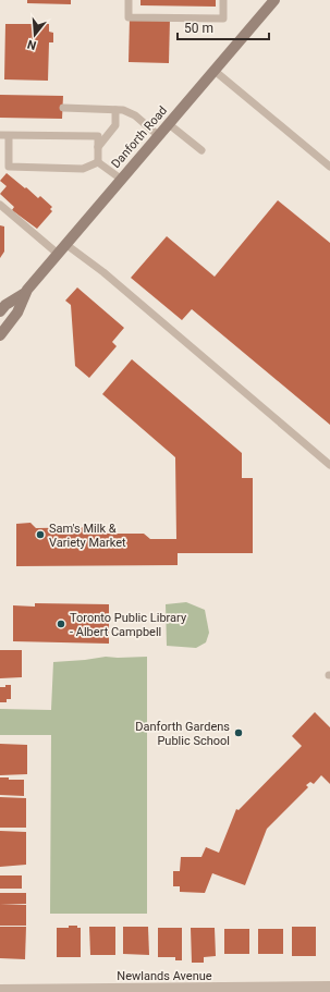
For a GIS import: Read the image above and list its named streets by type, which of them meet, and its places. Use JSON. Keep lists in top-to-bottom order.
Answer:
{
  "streets": {
    "main road": ["Danforth Road"],
    "street": ["Newlands Avenue"]
  },
  "places": ["Sam's Milk & Variety Market", "Toronto Public Library - Albert Campbell", "Danforth Gardens Public School"],
  "scale_bar": "50 m",
  "north": "bottom"
}
